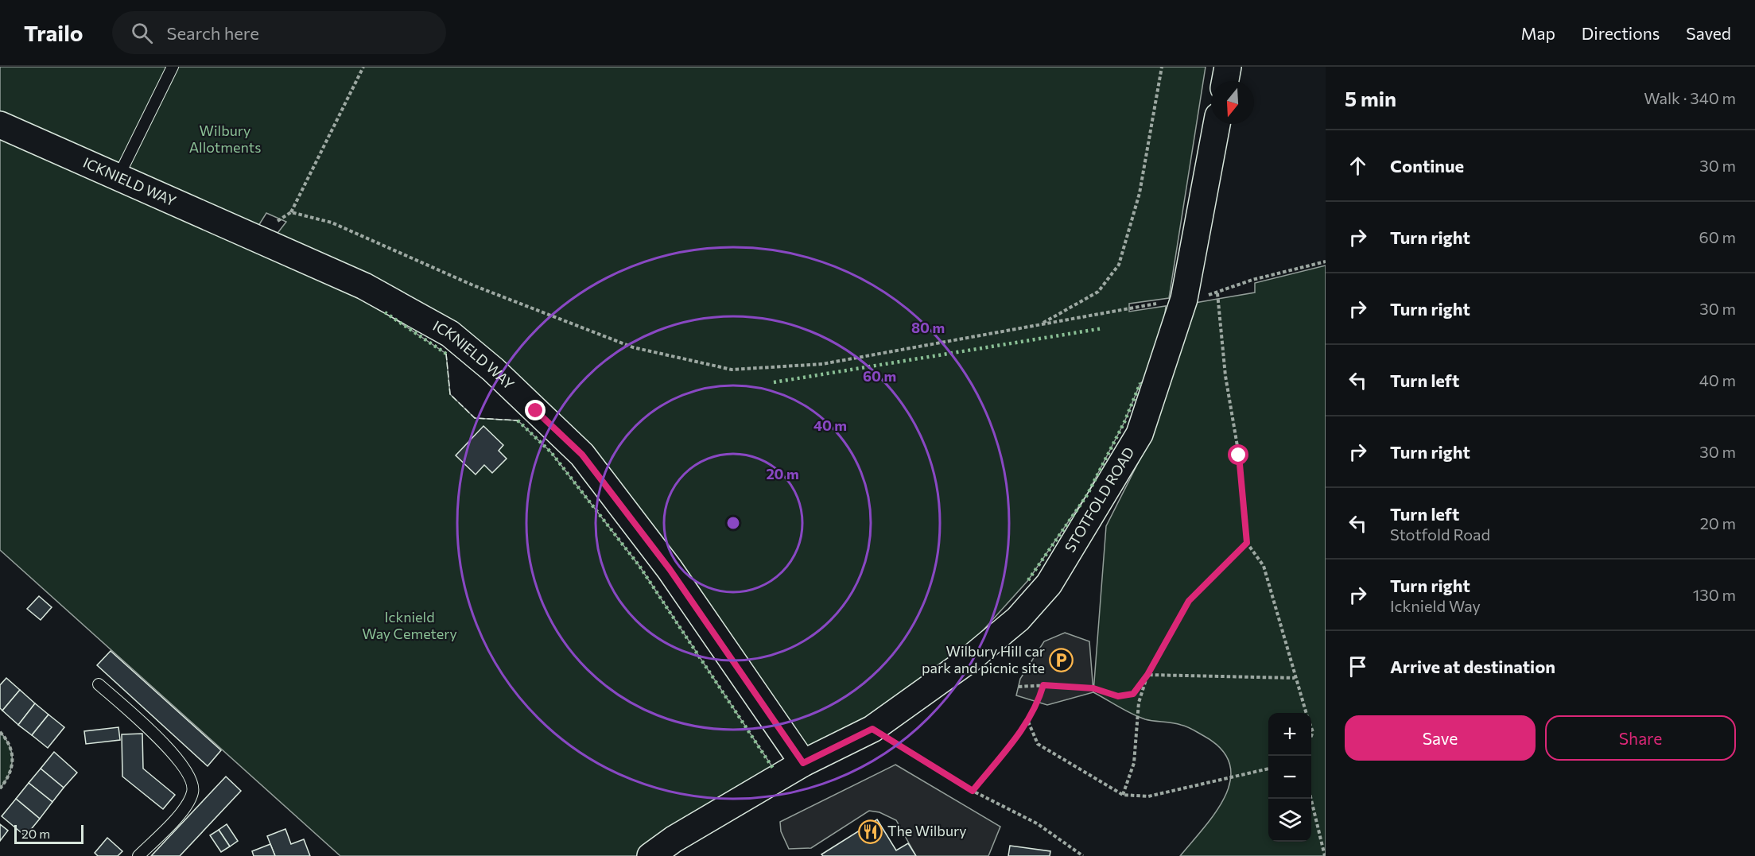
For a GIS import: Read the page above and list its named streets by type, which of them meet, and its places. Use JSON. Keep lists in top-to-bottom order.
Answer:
{
  "streets": {
    "street": ["ICKNIELD WAY", "STOTFOLD ROAD"]
  },
  "crossings": [
    ["ICKNIELD WAY", "STOTFOLD ROAD"]
  ],
  "parks": ["Wilbury Allotments", "Icknield Way Cemetery"],
  "places": {
    "parking": ["Wilbury Hill car park and picnic site"],
    "restaurant": ["The Wilbury"]
  },
  "scale_bar": "20 m",
  "north": "bottom",
  "page": {
    "header": "Trailo",
    "search": "Search here",
    "nav": ["Map", "Directions", "Saved"],
    "heading": ["5 min", "Walk · 340 m"],
    "list": [
      ["Continue", "30 m"],
      ["Turn right", "60 m"],
      ["Turn right", "30 m"],
      ["Turn left", "40 m"],
      ["Turn right", "30 m"],
      ["Turn left", "Stotfold Road", "20 m"],
      ["Turn right", "Icknield Way", "130 m"],
      "Arrive at destination"
    ],
    "buttons": ["Save", "Share"],
    "map_buttons": ["+", "−"],
    "scale": "20 m"
  },
  "rings": [
    "80 m",
    "60 m",
    "40 m",
    "20 m"
  ]
}
